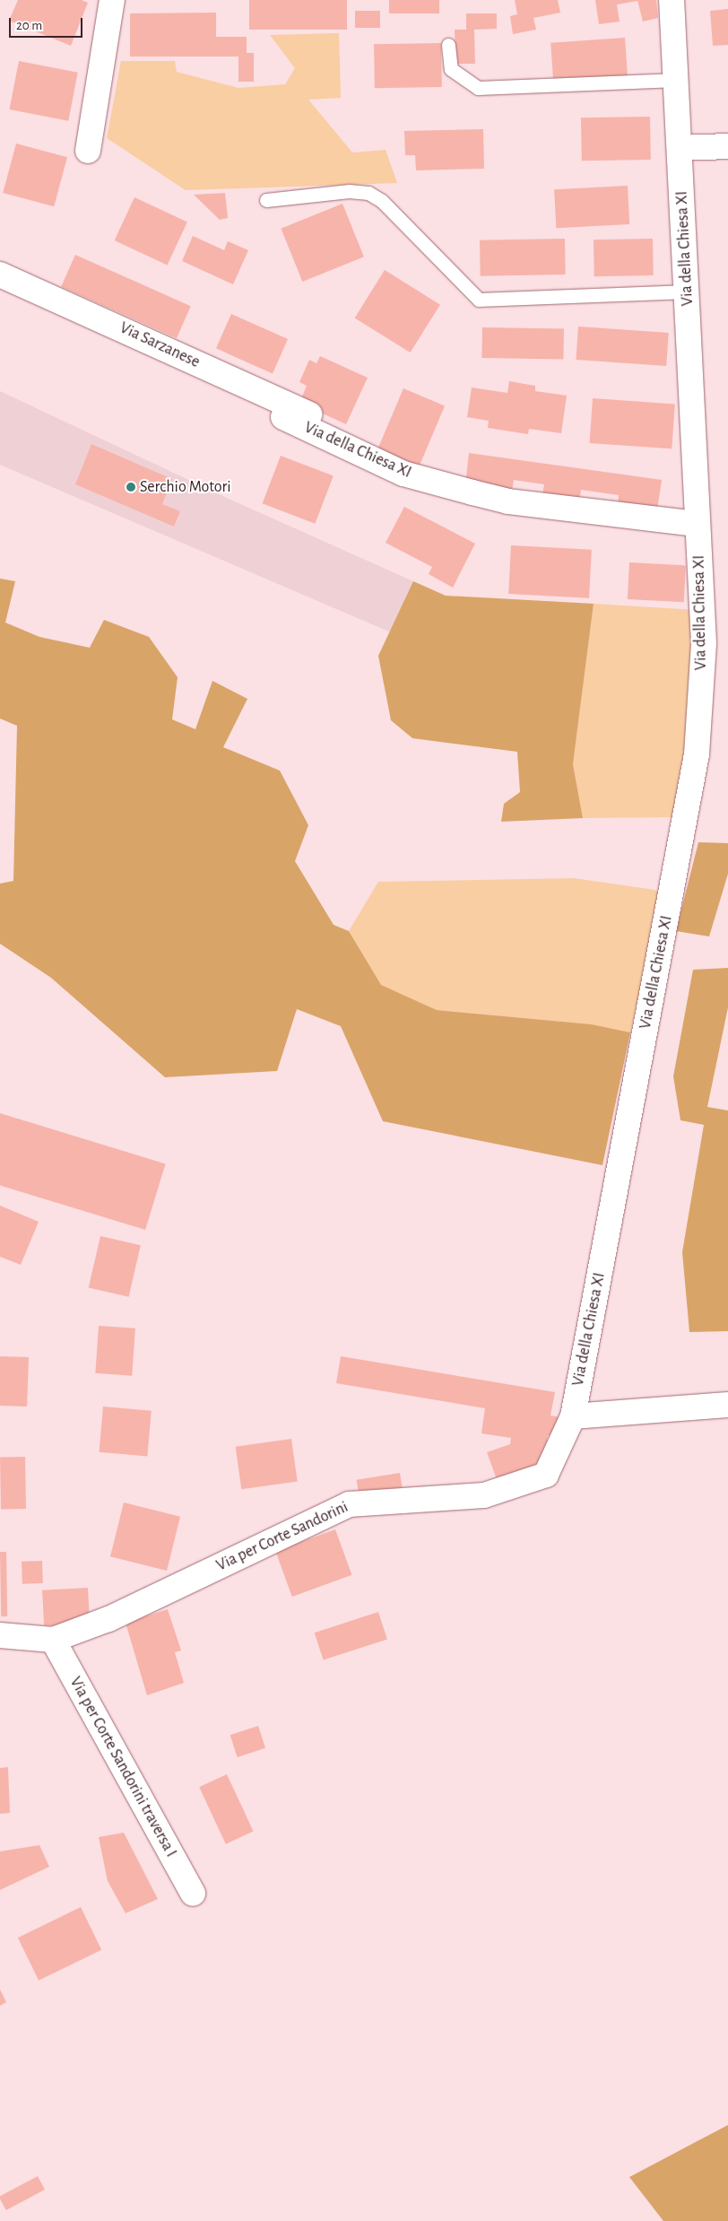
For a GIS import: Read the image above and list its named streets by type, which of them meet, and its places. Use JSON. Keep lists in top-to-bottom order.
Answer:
{
  "streets": {
    "street": [
      "Via della Chiesa XI",
      "Via Sarzanese",
      "Via per Corte Sandorini",
      "Via per Corte Sandorini traversa I"
    ]
  },
  "crossings": [
    ["Via della Chiesa XI", "Via per Corte Sandorini"],
    ["Via per Corte Sandorini", "Via per Corte Sandorini traversa I"]
  ],
  "places": ["Serchio Motori"],
  "scale_bar": "20 m"
}
